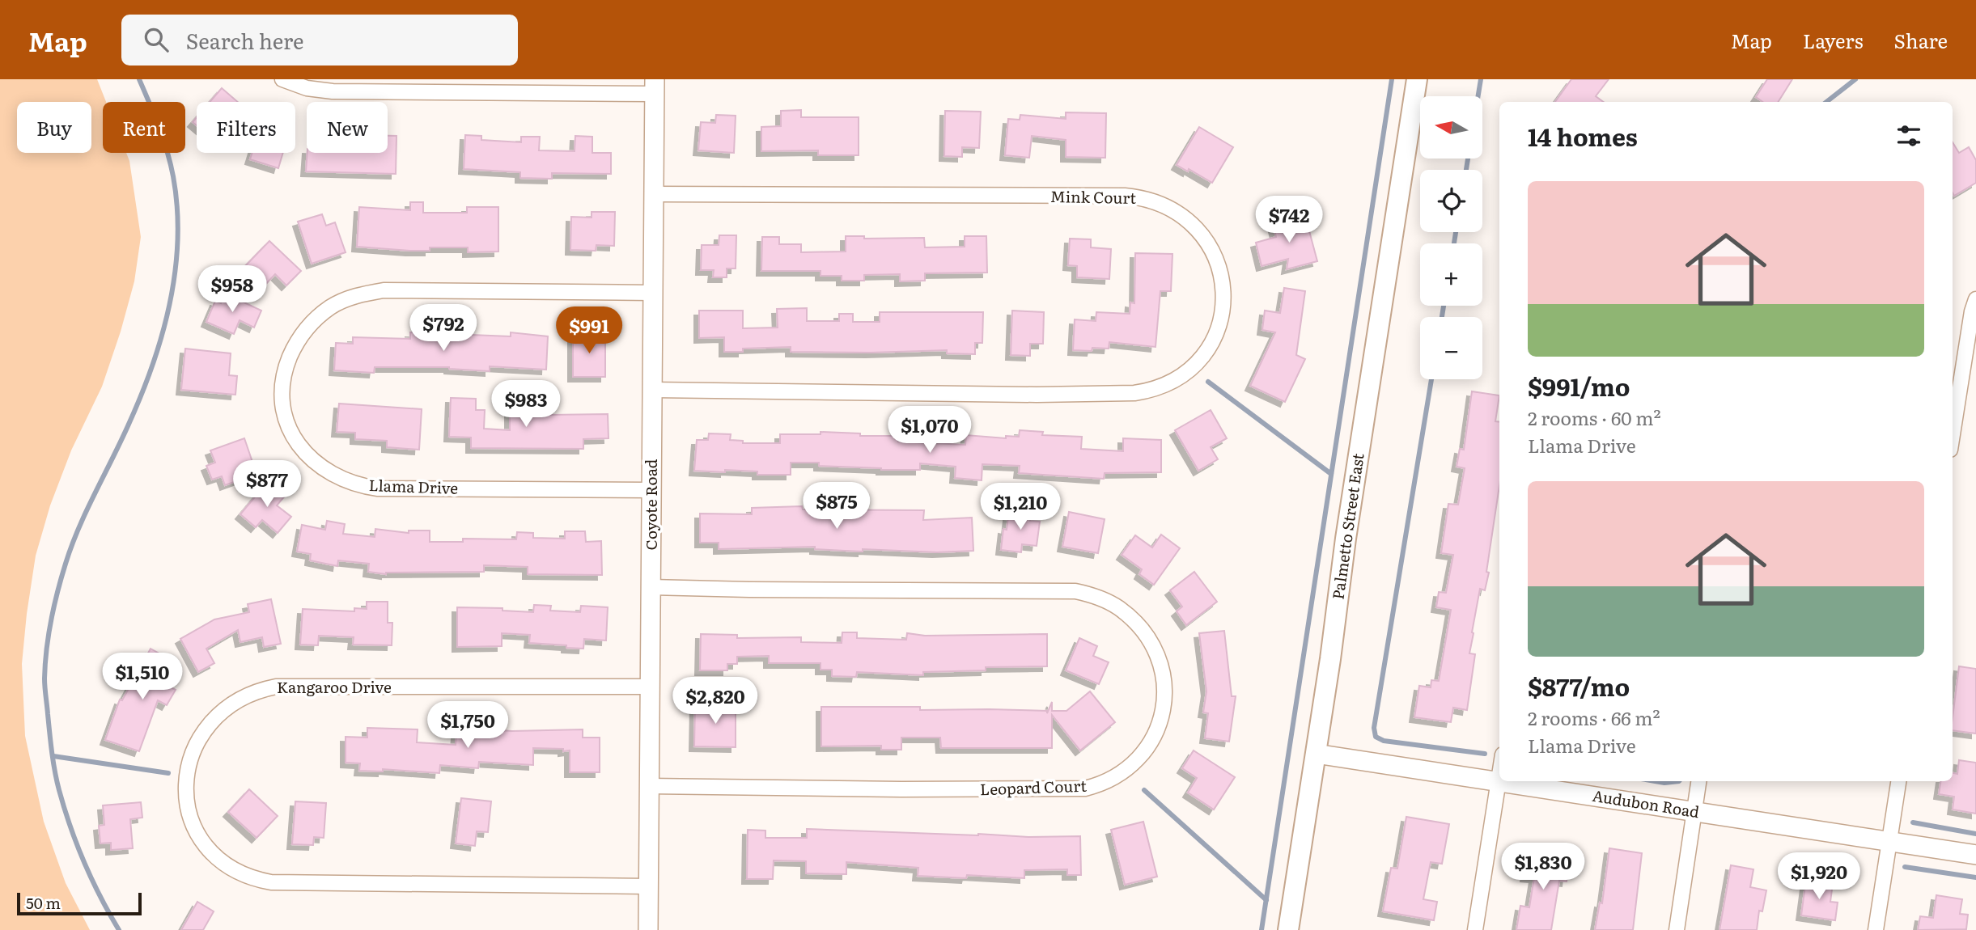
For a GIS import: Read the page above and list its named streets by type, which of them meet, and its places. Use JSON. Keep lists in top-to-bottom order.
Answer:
{
  "streets": {
    "main road": ["Palmetto Street East"],
    "street": [
      "Mink Court",
      "Llama Drive",
      "Coyote Road",
      "Kangaroo Drive",
      "Leopard Court",
      "Audubon Road"
    ]
  },
  "crossings": [
    ["Mink Court", "Coyote Road"],
    ["Llama Drive", "Coyote Road"],
    ["Coyote Road", "Kangaroo Drive"],
    ["Coyote Road", "Leopard Court"],
    ["Palmetto Street East", "Audubon Road"]
  ],
  "scale_bar": "50 m",
  "north": "left",
  "page": {
    "header": "Map",
    "search": "Search here",
    "nav": ["Map", "Layers", "Share"],
    "map_buttons": ["+", "−"],
    "chip": [
      "Buy",
      "Rent",
      "Filters",
      "New"
    ],
    "heading": "14 homes",
    "list": [
      {
        "name": "$991/mo",
        "note": "2 rooms · 60 m² · Llama Drive"
      },
      {
        "name": "$877/mo",
        "note": "2 rooms · 66 m² · Llama Drive"
      }
    ],
    "price": [
      "$742",
      "$958",
      "$792",
      "$991",
      "$983",
      "$1,070",
      "$877",
      "$875",
      "$1,210",
      "$1,510",
      "$2,820",
      "$1,750",
      "$1,830",
      "$1,920"
    ],
    "scale": "50 m"
  }
}
